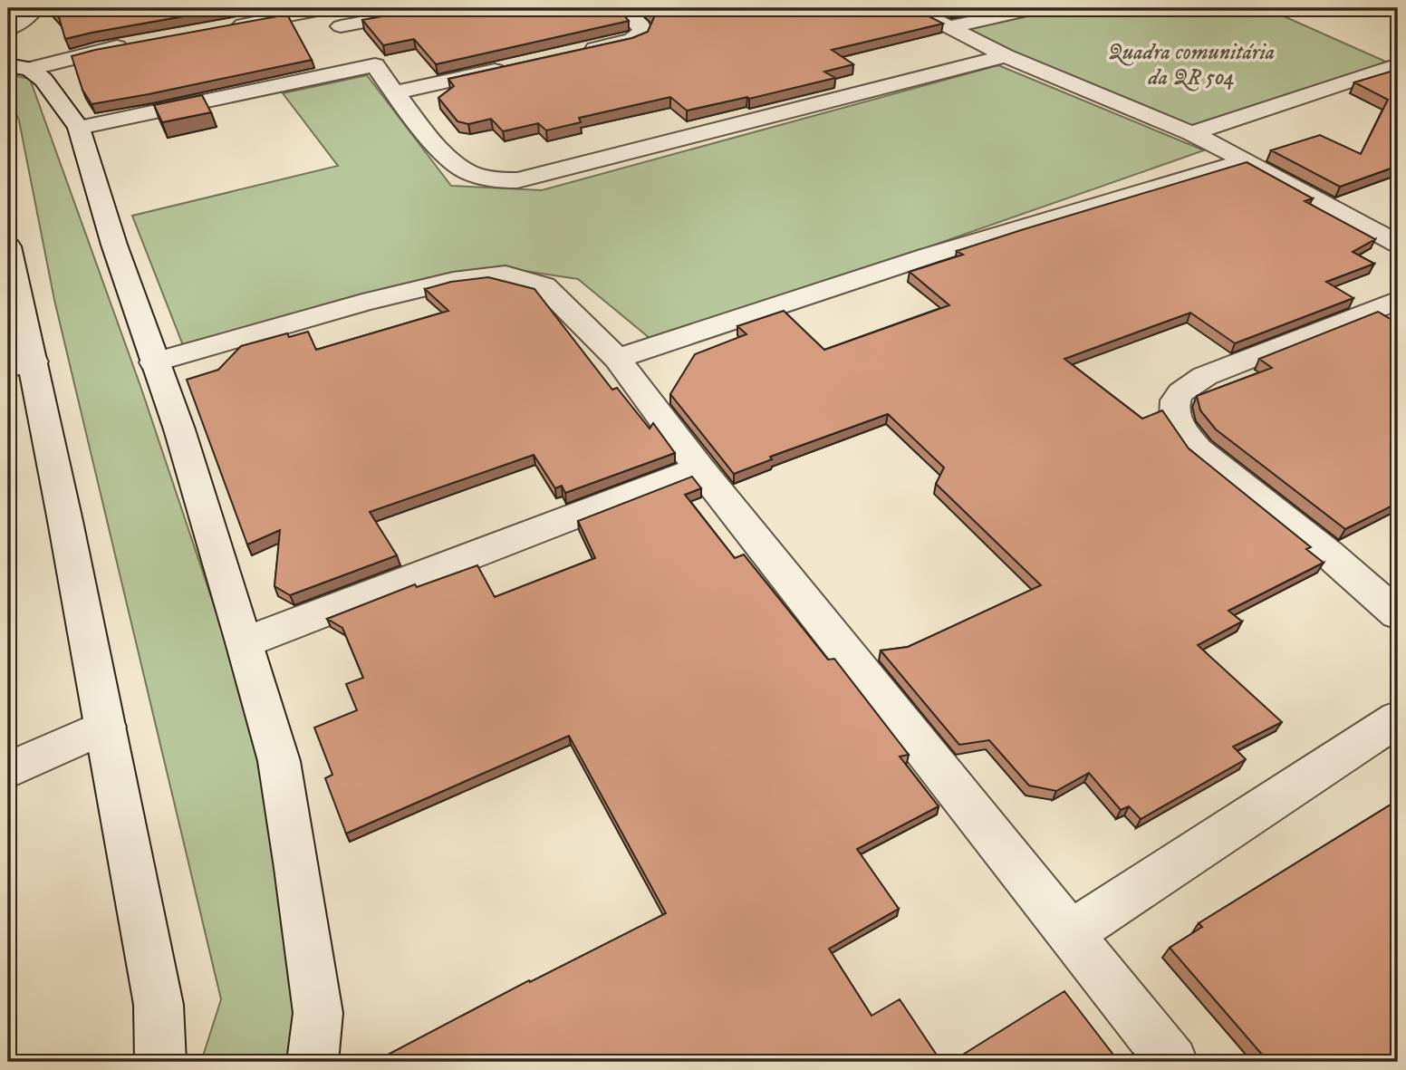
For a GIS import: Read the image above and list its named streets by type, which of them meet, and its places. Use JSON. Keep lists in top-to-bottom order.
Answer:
{
  "parks": ["Quadra comunitária da QR 504"]
}
